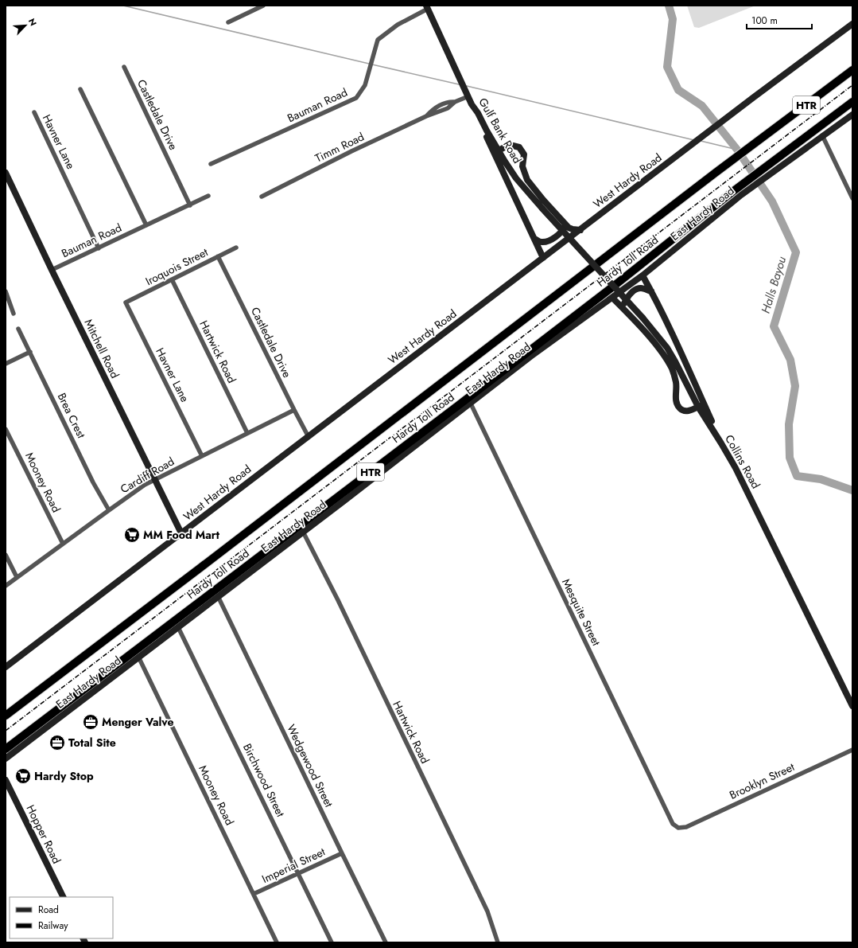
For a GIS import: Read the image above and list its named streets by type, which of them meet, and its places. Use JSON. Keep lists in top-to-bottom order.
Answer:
{
  "streets": {
    "highway": ["HTR", "Hardy Toll Road"],
    "main road": [
      "Gulf Bank Road",
      "West Hardy Road",
      "East Hardy Road",
      "Mitchell Road",
      "Collins Road",
      "Hopper Road"
    ],
    "street": [
      "Bauman Road",
      "Castledale Drive",
      "Havner Lane",
      "Timm Road",
      "Iroquois Street",
      "Hartwick Road",
      "Brea Crest",
      "Cardiff Road",
      "Mooney Road",
      "Mesquite Street",
      "Wedgewood Street",
      "Birchwood Street",
      "Brooklyn Street",
      "Imperial Street"
    ]
  },
  "crossings": [
    ["Bauman Road", "Castledale Drive"],
    ["Bauman Road", "Gulf Bank Road"],
    ["Bauman Road", "Havner Lane"],
    ["Bauman Road", "Mitchell Road"],
    ["Castledale Drive", "West Hardy Road"],
    ["Castledale Drive", "Iroquois Street"],
    ["Castledale Drive", "Cardiff Road"],
    ["Gulf Bank Road", "Timm Road"],
    ["Gulf Bank Road", "Collins Road"],
    ["Havner Lane", "Iroquois Street"],
    ["Havner Lane", "Cardiff Road"],
    ["West Hardy Road", "Mitchell Road"],
    ["East Hardy Road", "Hartwick Road"],
    ["East Hardy Road", "Mooney Road"],
    ["East Hardy Road", "Mesquite Street"],
    ["East Hardy Road", "Wedgewood Street"],
    ["East Hardy Road", "Birchwood Street"],
    ["Iroquois Street", "Hartwick Road"],
    ["Mitchell Road", "Cardiff Road"],
    ["Hartwick Road", "Cardiff Road"],
    ["Brea Crest", "Cardiff Road"],
    ["Cardiff Road", "Mooney Road"],
    ["Mooney Road", "Imperial Street"],
    ["Mesquite Street", "Brooklyn Street"],
    ["Wedgewood Street", "Imperial Street"],
    ["Birchwood Street", "Imperial Street"]
  ],
  "water": ["Halls Bayou"],
  "places": {
    "supermarket": ["MM Food Mart", "Hardy Stop"],
    "office": ["Menger Valve", "Total Site"]
  },
  "legend": ["Road", "Railway"],
  "scale_bar": "100 m",
  "north": "top right"
}
